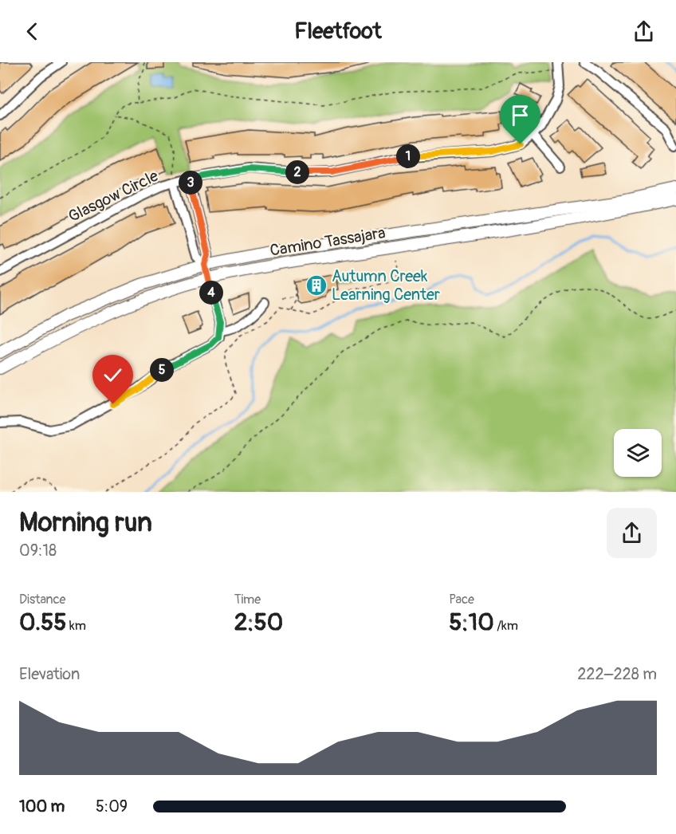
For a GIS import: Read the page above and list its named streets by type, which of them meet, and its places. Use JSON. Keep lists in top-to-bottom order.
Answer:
{
  "streets": {
    "main road": ["Camino Tassajara"],
    "street": ["Glasgow Circle"]
  },
  "places": {
    "building": ["Autumn Creek Learning Center"]
  },
  "page": {
    "header": "Fleetfoot",
    "pins": [
      "1",
      "2",
      "3",
      "4",
      "5"
    ],
    "heading": ["Morning run", "09:18"],
    "stats": [
      ["Distance", "0.55 km"],
      ["Time", "2:50"],
      ["Pace", "5:10 /km"]
    ],
    "chart": ["Elevation", "222–228 m"],
    "list": [
      {
        "name": "100 m",
        "note": "5:09"
      }
    ]
  }
}
